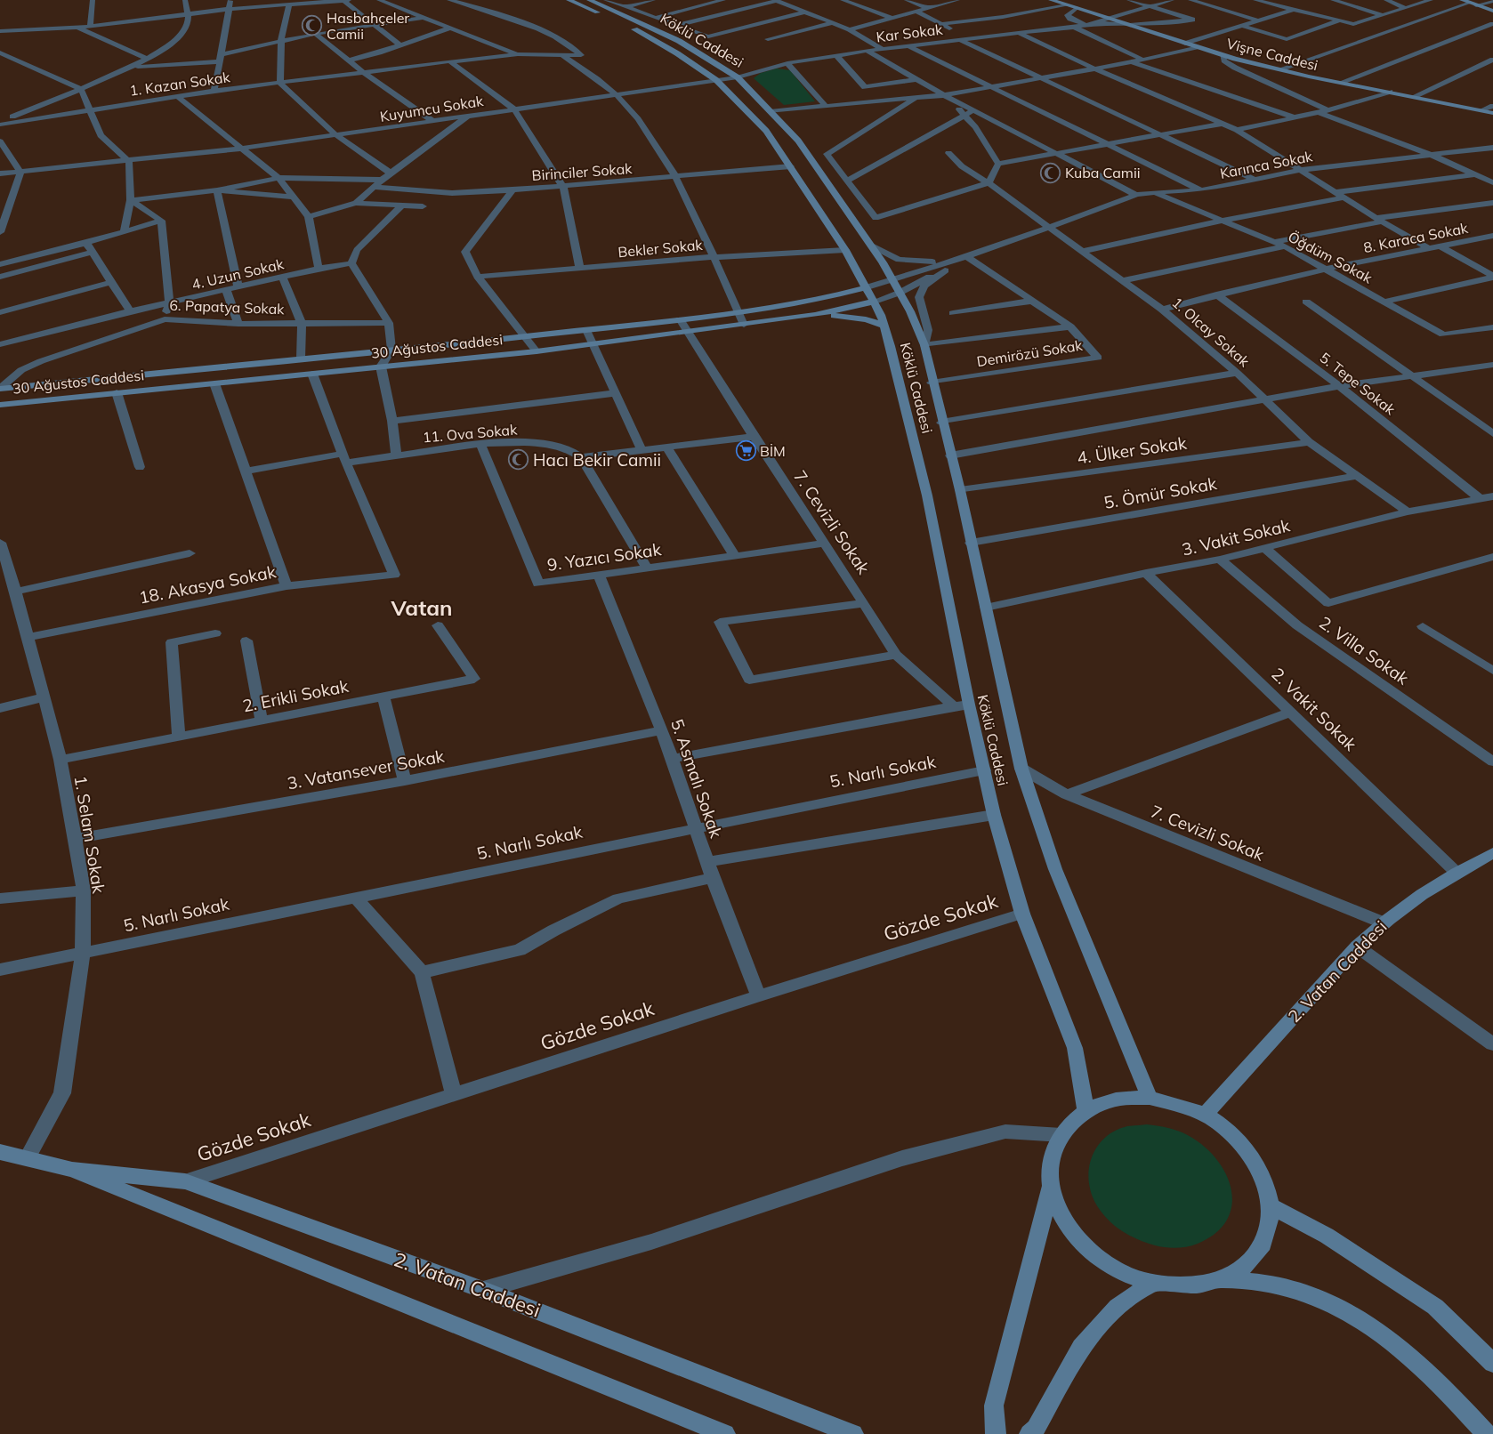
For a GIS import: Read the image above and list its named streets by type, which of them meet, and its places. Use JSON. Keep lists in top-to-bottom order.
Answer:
{
  "streets": {
    "main road": [
      "Köklü Caddesi",
      "Vişne Caddesi",
      "30 Ağustos Caddesi",
      "2. Vatan Caddesi"
    ],
    "street": [
      "Kar Sokak",
      "1. Kazan Sokak",
      "Kuyumcu Sokak",
      "Karınca Sokak",
      "Birinciler Sokak",
      "8. Karaca Sokak",
      "Bekler Sokak",
      "Öğdüm Sokak",
      "4. Uzun Sokak",
      "6. Papatya Sokak",
      "1. Olcay Sokak",
      "Demirözü Sokak",
      "5. Tepe Sokak",
      "11. Ova Sokak",
      "4. Ülker Sokak",
      "5. Ömür Sokak",
      "7. Cevizli Sokak",
      "3. Vakit Sokak",
      "9. Yazıcı Sokak",
      "18. Akasya Sokak",
      "2. Villa Sokak",
      "2. Erikli Sokak",
      "2. Vakit Sokak",
      "3. Vatansever Sokak",
      "5. Narlı Sokak",
      "5. Asmalı Sokak",
      "1. Selam Sokak",
      "Gözde Sokak"
    ]
  },
  "crossings": [
    ["Kar Sokak", "Köklü Caddesi"],
    ["Kar Sokak", "Vişne Caddesi"],
    ["Kar Sokak", "Kuyumcu Sokak"],
    ["Köklü Caddesi", "Kuyumcu Sokak"],
    ["Köklü Caddesi", "Birinciler Sokak"],
    ["Köklü Caddesi", "Bekler Sokak"],
    ["Köklü Caddesi", "30 Ağustos Caddesi"],
    ["Köklü Caddesi", "Demirözü Sokak"],
    ["Köklü Caddesi", "4. Ülker Sokak"],
    ["Köklü Caddesi", "5. Ömür Sokak"],
    ["Köklü Caddesi", "7. Cevizli Sokak"],
    ["Köklü Caddesi", "3. Vakit Sokak"],
    ["Köklü Caddesi", "5. Narlı Sokak"],
    ["Köklü Caddesi", "Gözde Sokak"],
    ["Karınca Sokak", "Öğdüm Sokak"],
    ["Karınca Sokak", "1. Olcay Sokak"],
    ["Karınca Sokak", "Demirözü Sokak"],
    ["8. Karaca Sokak", "Öğdüm Sokak"],
    ["8. Karaca Sokak", "1. Olcay Sokak"],
    ["8. Karaca Sokak", "5. Tepe Sokak"],
    ["6. Papatya Sokak", "30 Ağustos Caddesi"],
    ["1. Olcay Sokak", "4. Ülker Sokak"],
    ["1. Olcay Sokak", "5. Ömür Sokak"],
    ["1. Olcay Sokak", "3. Vakit Sokak"],
    ["30 Ağustos Caddesi", "7. Cevizli Sokak"],
    ["5. Tepe Sokak", "3. Vakit Sokak"],
    ["11. Ova Sokak", "9. Yazıcı Sokak"],
    ["11. Ova Sokak", "18. Akasya Sokak"],
    ["7. Cevizli Sokak", "9. Yazıcı Sokak"],
    ["7. Cevizli Sokak", "2. Vatan Caddesi"],
    ["3. Vakit Sokak", "2. Villa Sokak"],
    ["3. Vakit Sokak", "2. Vakit Sokak"],
    ["9. Yazıcı Sokak", "5. Asmalı Sokak"],
    ["18. Akasya Sokak", "1. Selam Sokak"],
    ["2. Erikli Sokak", "1. Selam Sokak"],
    ["2. Vakit Sokak", "2. Vatan Caddesi"],
    ["3. Vatansever Sokak", "5. Asmalı Sokak"],
    ["3. Vatansever Sokak", "1. Selam Sokak"],
    ["5. Narlı Sokak", "5. Asmalı Sokak"],
    ["5. Narlı Sokak", "1. Selam Sokak"],
    ["5. Asmalı Sokak", "Gözde Sokak"],
    ["1. Selam Sokak", "2. Vatan Caddesi"],
    ["Gözde Sokak", "2. Vatan Caddesi"]
  ],
  "districts": ["Vatan"],
  "places": {
    "mosque": ["Hasbahçeler Camii", "Kuba Camii", "Hacı Bekir Camii"],
    "supermarket": ["BİM"]
  }
}
